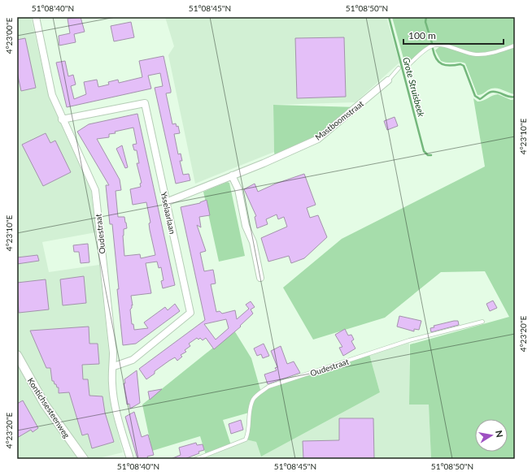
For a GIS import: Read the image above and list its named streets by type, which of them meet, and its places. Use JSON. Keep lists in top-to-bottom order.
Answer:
{
  "streets": {
    "street": [
      "Mastboomstraat",
      "Ysselaarlaan",
      "Oudestraat",
      "Kontichsesteenweg"
    ]
  },
  "crossings": [
    ["Mastboomstraat", "Ysselaarlaan"],
    ["Ysselaarlaan", "Oudestraat"]
  ],
  "water": ["Grote Struisbeek"],
  "scale_bar": "100 m",
  "north": "right",
  "coordinates": [
    "51°08'40\"N",
    "51°08'45\"N",
    "51°08'50\"N",
    "4°23'00\"E",
    "4°23'10\"E",
    "4°23'20\"E"
  ]
}
